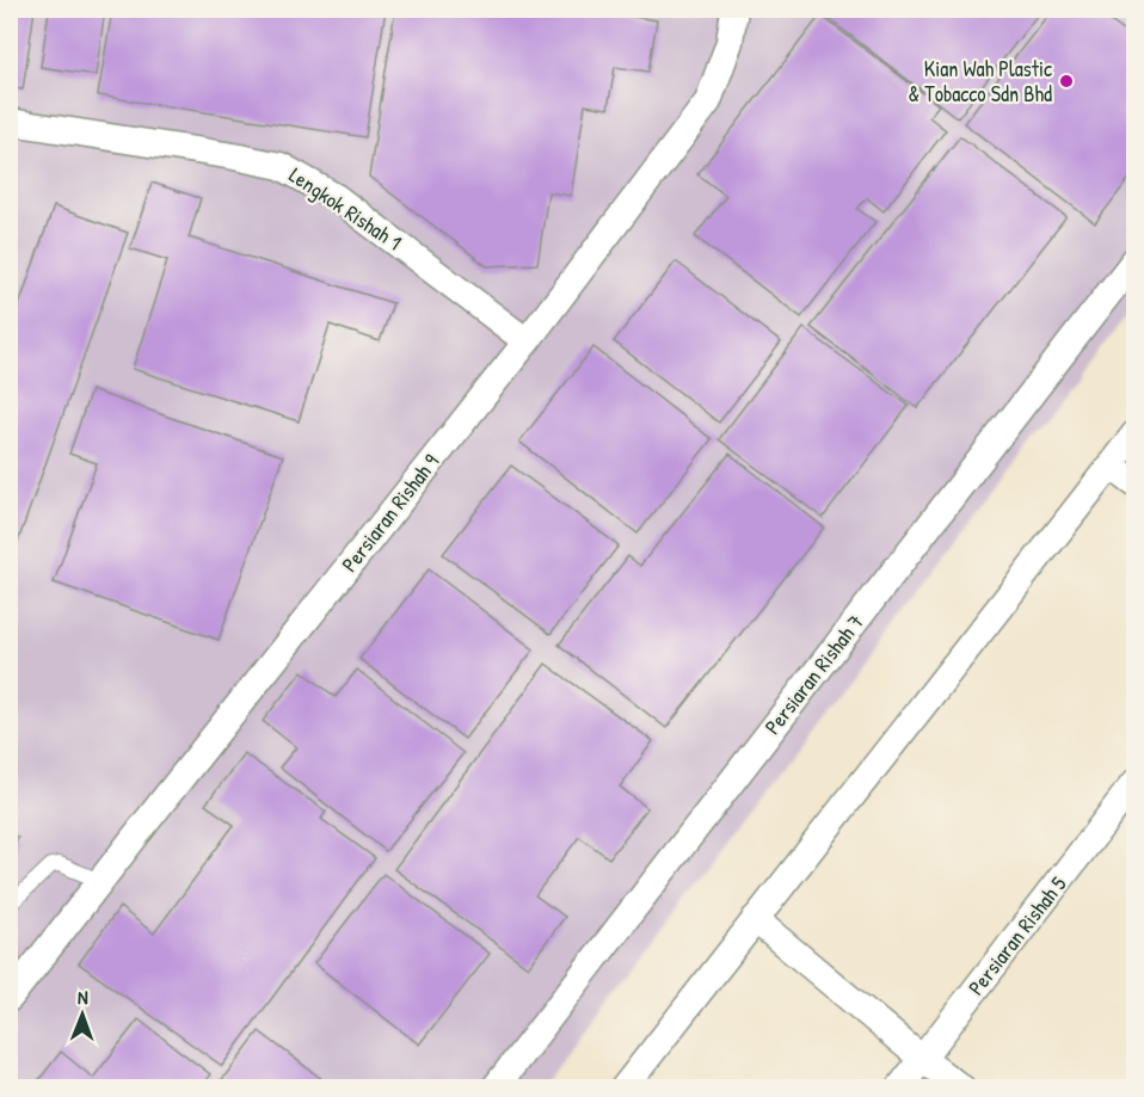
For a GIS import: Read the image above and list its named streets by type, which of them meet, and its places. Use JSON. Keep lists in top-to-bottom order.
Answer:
{
  "streets": {
    "street": [
      "Lengkok Rishah 1",
      "Persiaran Rishah 9",
      "Persiaran Rishah 7",
      "Persiaran Rishah 5"
    ]
  },
  "crossings": [
    ["Lengkok Rishah 1", "Persiaran Rishah 9"]
  ],
  "places": ["Kian Wah Plastic & Tobacco Sdn Bhd"],
  "north": "top"
}
